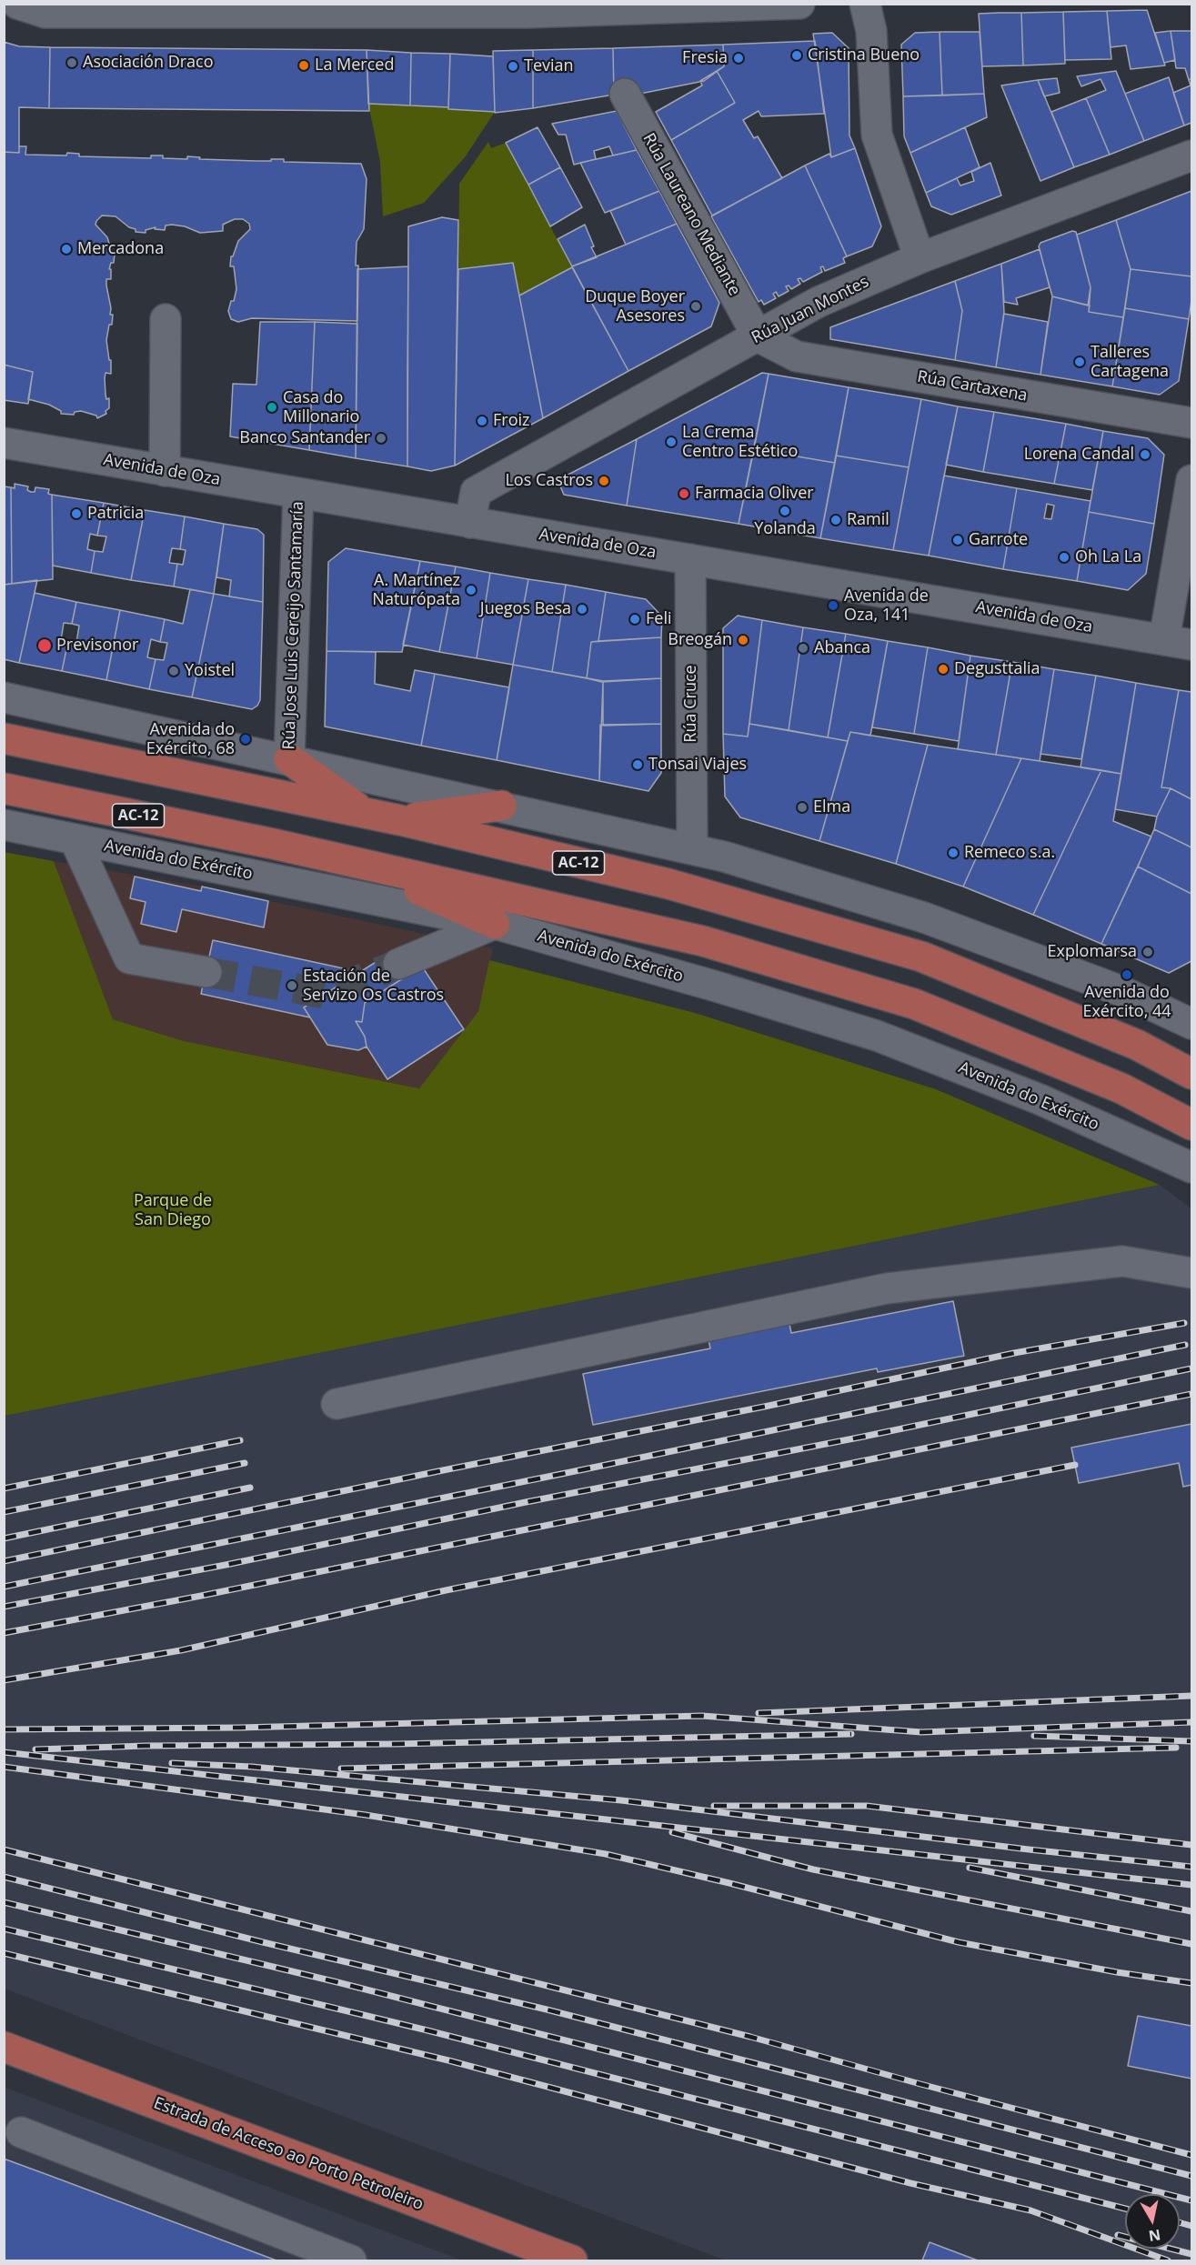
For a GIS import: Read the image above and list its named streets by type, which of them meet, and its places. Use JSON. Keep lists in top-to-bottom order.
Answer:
{
  "streets": {
    "main road": ["AC-12", "Avenida do Exército", "Estrada de Acceso ao Porto Petroleiro"],
    "street": [
      "Rúa Laureano Mediante",
      "Rúa Juan Montes",
      "Rúa Cartaxena",
      "Avenida de Oza",
      "Rúa Jose Luis Cereijo Santamaría",
      "Rúa Cruce"
    ]
  },
  "crossings": [
    ["Rúa Laureano Mediante", "Rúa Juan Montes"],
    ["Rúa Laureano Mediante", "Rúa Cartaxena"],
    ["Rúa Juan Montes", "Rúa Cartaxena"],
    ["Rúa Juan Montes", "Avenida de Oza"],
    ["Avenida de Oza", "Rúa Jose Luis Cereijo Santamaría"],
    ["Avenida de Oza", "Rúa Cruce"]
  ],
  "parks": ["Parque de San Diego"],
  "places": [
    "Cristina Bueno",
    "Fresia",
    "Asociación Draco",
    "La Merced",
    "Tevian",
    "Mercadona",
    "Duque Boyer Asesores",
    "Talleres Cartagena",
    "Casa do Millonario",
    "Froiz",
    "Banco Santander",
    "La Crema Centro Estético",
    "Lorena Candal",
    "Los Castros",
    "Farmacia Oliver",
    "Yolanda",
    "Patricia",
    "Ramil",
    "Garrote",
    "Oh La La",
    "A. Martínez Naturópata",
    "Avenida de Oza, 141",
    "Juegos Besa",
    "Feli",
    "Breogán",
    "Previsonor",
    "Abanca",
    "Degusttalia",
    "Yoistel",
    "Avenida do Exército, 68",
    "Tonsai Viajes",
    "Elma",
    "Remeco s.a.",
    "Explomarsa",
    "Avenida do Exército, 44",
    "Estación de Servizo Os Castros"
  ],
  "north": "bottom"
}
